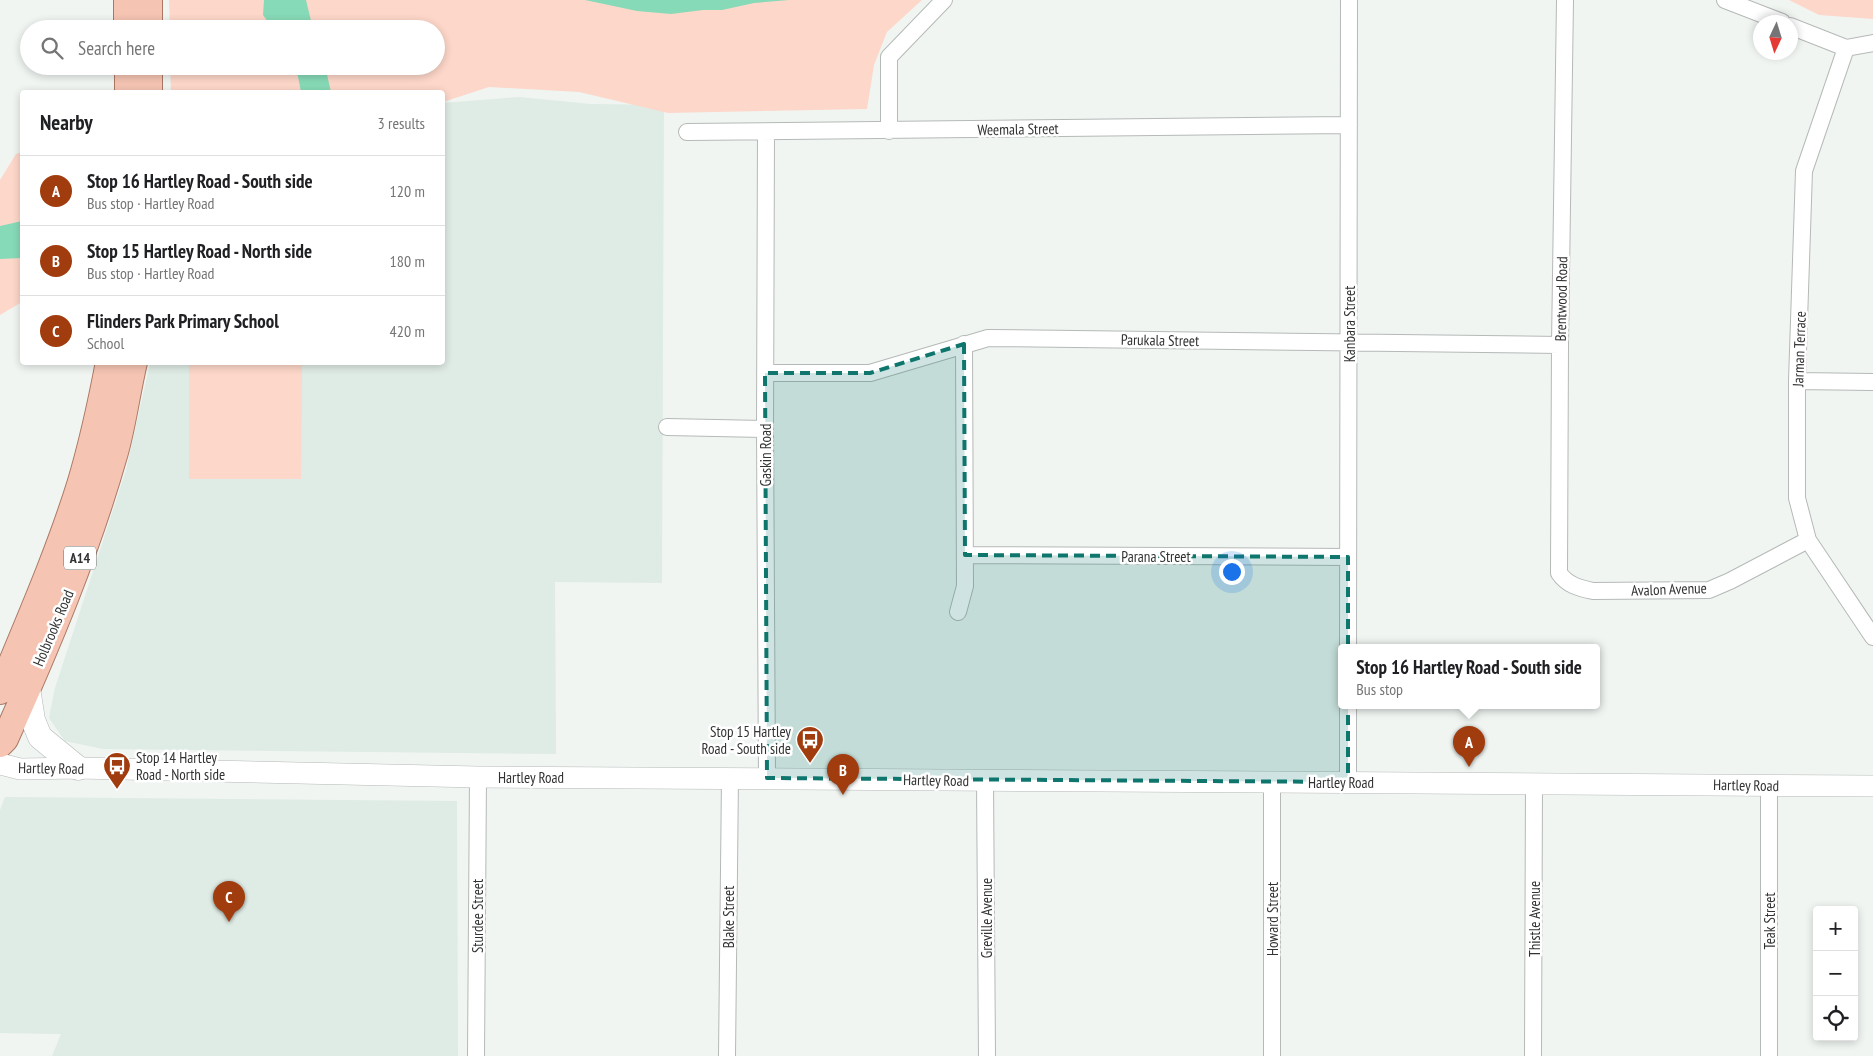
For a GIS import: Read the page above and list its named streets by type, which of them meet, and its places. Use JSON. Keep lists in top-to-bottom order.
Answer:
{
  "streets": {
    "main road": ["A14", "Holbrooks Road"],
    "street": [
      "Weemala Street",
      "Brentwood Road",
      "Kanbara Street",
      "Parukala Street",
      "Jarman Terrace",
      "Gaskin Road",
      "Parana Street",
      "Avalon Avenue",
      "Hartley Road",
      "Sturdee Street",
      "Blake Street",
      "Greville Avenue",
      "Howard Street",
      "Thistle Avenue",
      "Teak Street"
    ]
  },
  "crossings": [
    ["Weemala Street", "Kanbara Street"],
    ["Weemala Street", "Gaskin Road"],
    ["Brentwood Road", "Parukala Street"],
    ["Brentwood Road", "Avalon Avenue"],
    ["Kanbara Street", "Parukala Street"],
    ["Kanbara Street", "Parana Street"],
    ["Parukala Street", "Gaskin Road"],
    ["Jarman Terrace", "Avalon Avenue"],
    ["Gaskin Road", "Hartley Road"],
    ["Hartley Road", "Sturdee Street"],
    ["Hartley Road", "Blake Street"],
    ["Hartley Road", "Greville Avenue"],
    ["Hartley Road", "Howard Street"],
    ["Hartley Road", "Thistle Avenue"],
    ["Hartley Road", "Teak Street"]
  ],
  "places": {
    "bus stop": ["Stop 15 Hartley Road - South side", "Stop 14 Hartley Road - North side"]
  },
  "north": "bottom",
  "page": {
    "search": "Search here",
    "heading": ["Nearby", "3 results"],
    "list": [
      {
        "mark": "A",
        "name": "Stop 16 Hartley Road - South side",
        "note": "Bus stop · Hartley Road",
        "value": "120 m"
      },
      {
        "mark": "B",
        "name": "Stop 15 Hartley Road - North side",
        "note": "Bus stop · Hartley Road",
        "value": "180 m"
      },
      {
        "mark": "C",
        "name": "Flinders Park Primary School",
        "note": "School",
        "value": "420 m"
      }
    ],
    "popup": ["Stop 16 Hartley Road - South side", "Bus stop"],
    "pins": ["A", "B", "C"],
    "map_buttons": ["+", "−"]
  }
}
